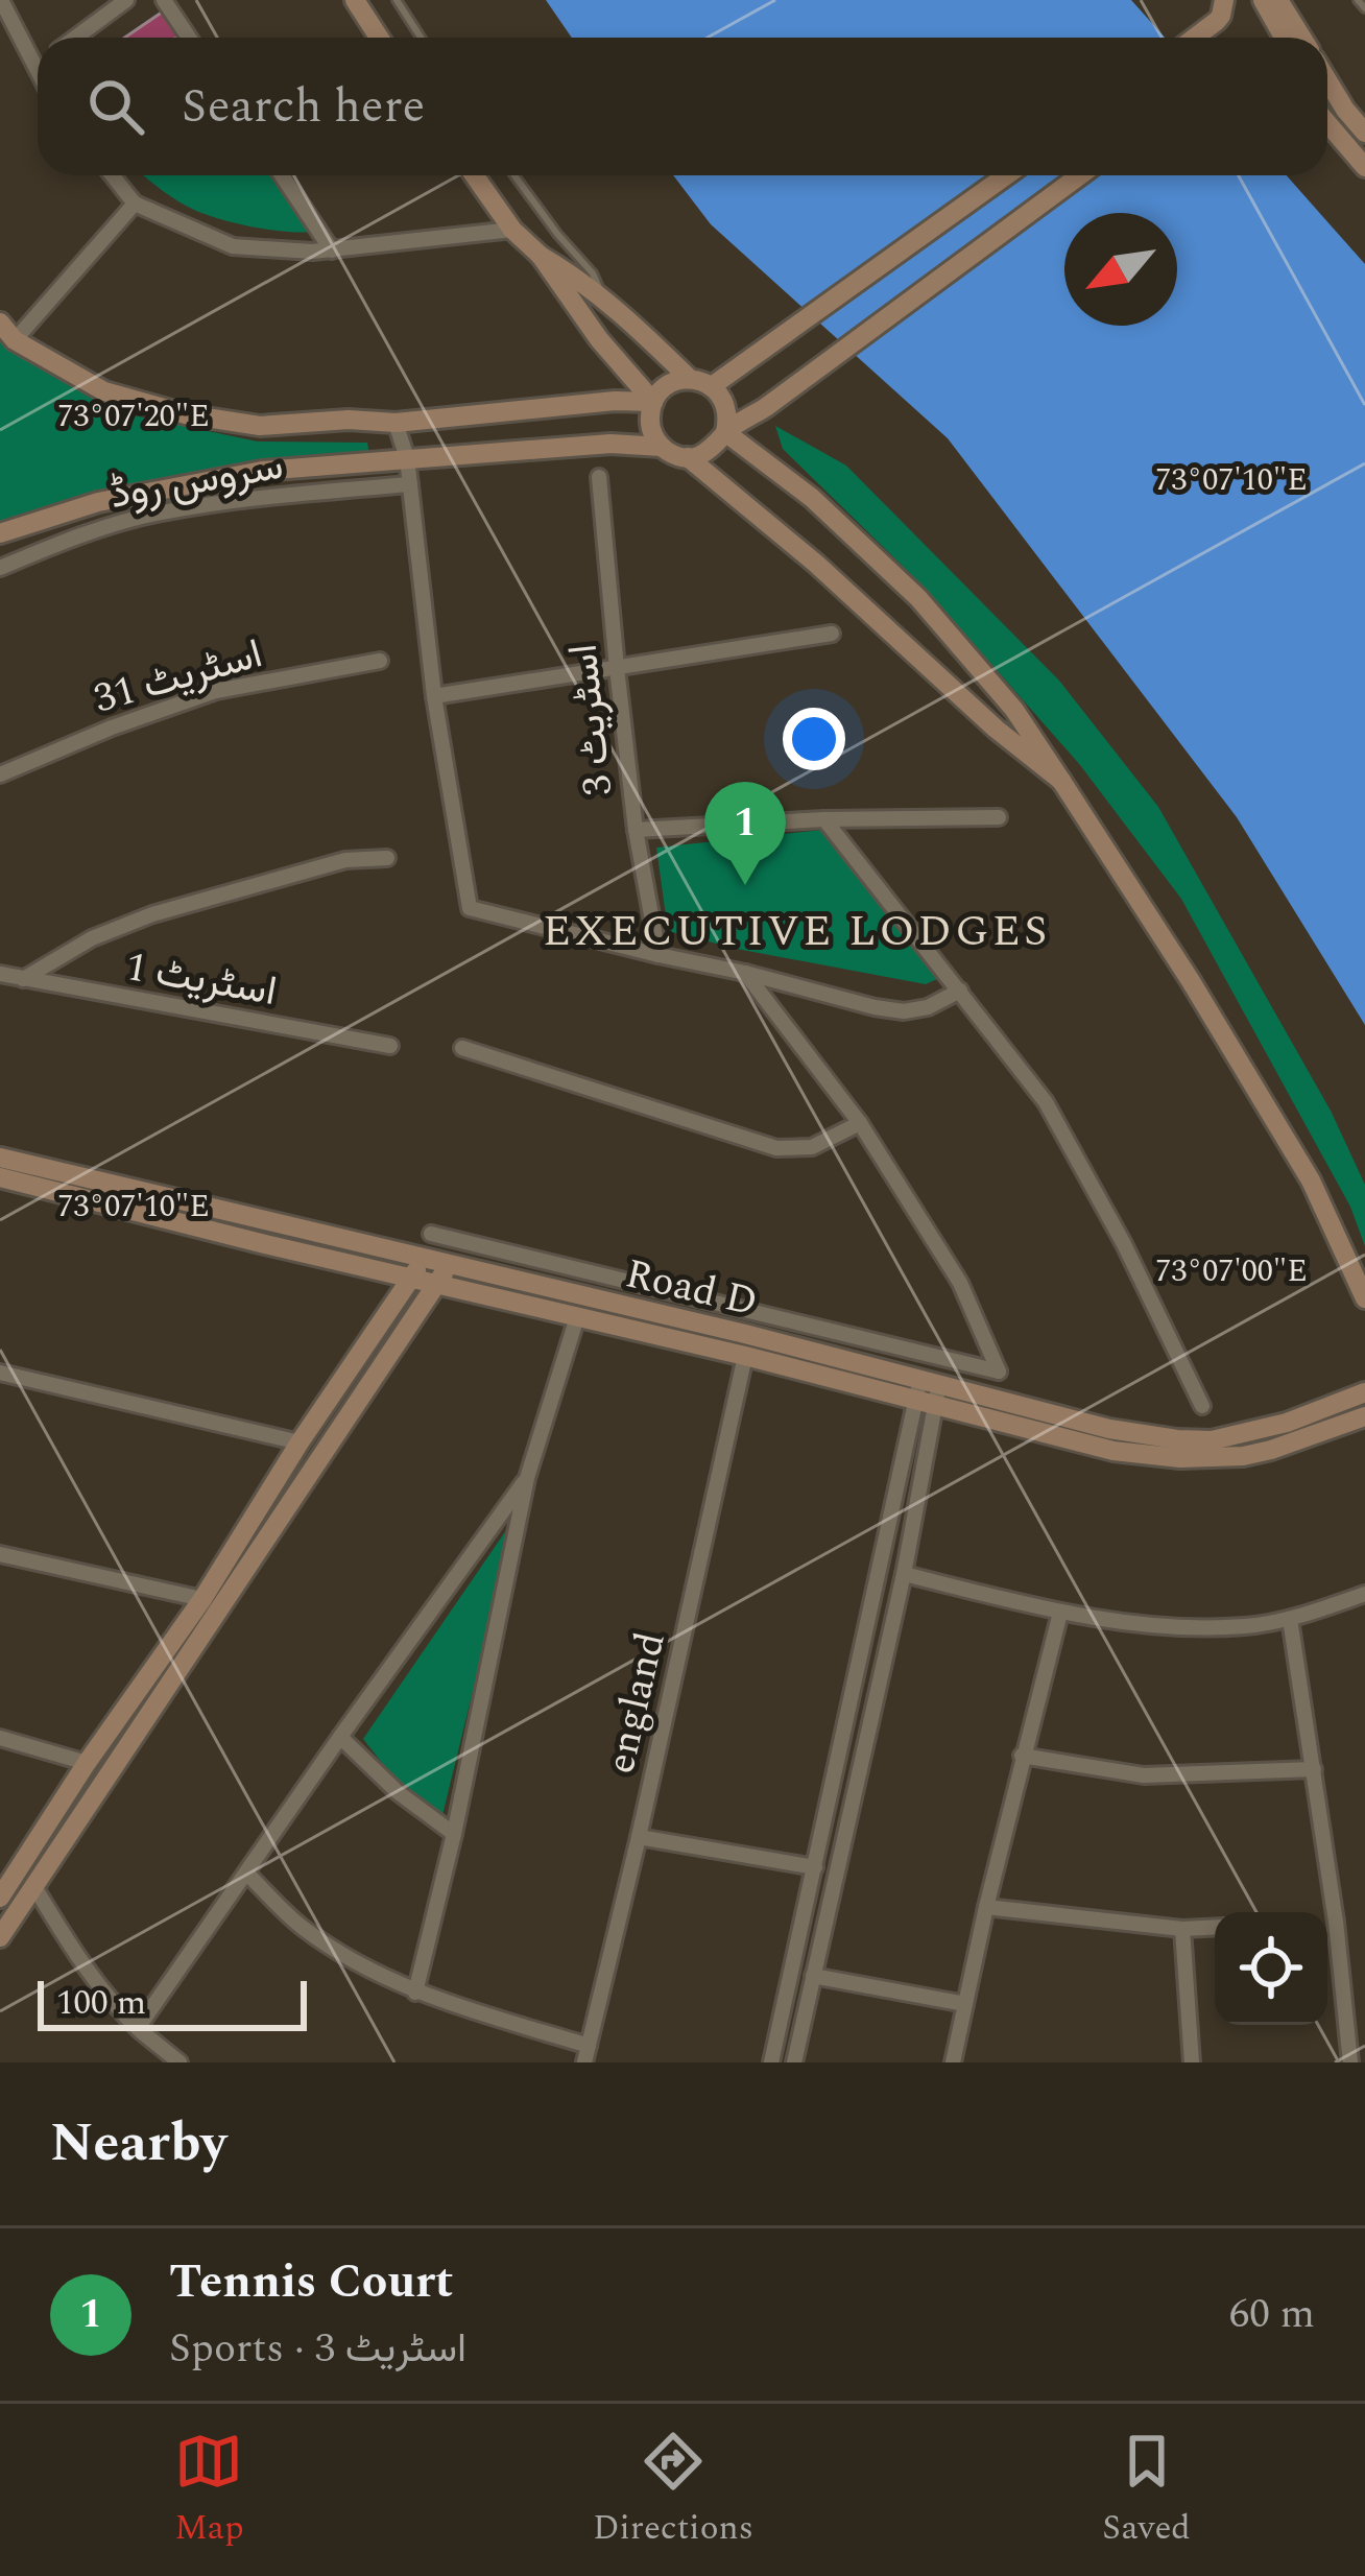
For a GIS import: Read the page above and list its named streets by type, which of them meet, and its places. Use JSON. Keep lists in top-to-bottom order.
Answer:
{
  "streets": {
    "street": [
      "سروس روڈ",
      "اسٹریٹ 31",
      "اسٹریٹ 3",
      "اسٹریٹ 1",
      "Road D",
      "england"
    ]
  },
  "crossings": [
    ["Road D", "england"]
  ],
  "districts": ["EXECUTIVE LODGES"],
  "scale_bar": "100 m",
  "north": "bottom left",
  "page": {
    "search": "Search here",
    "pins": "1",
    "scale": "100 m",
    "heading": "Nearby",
    "list": [
      {
        "mark": "1",
        "name": "Tennis Court",
        "note": "Sports · اسٹریٹ 3",
        "value": "60 m"
      }
    ],
    "nav": ["Map", "Directions", "Saved"]
  },
  "coordinates": ["73°07'20\"E", "73°07'10\"E", "73°07'00\"E"]
}
